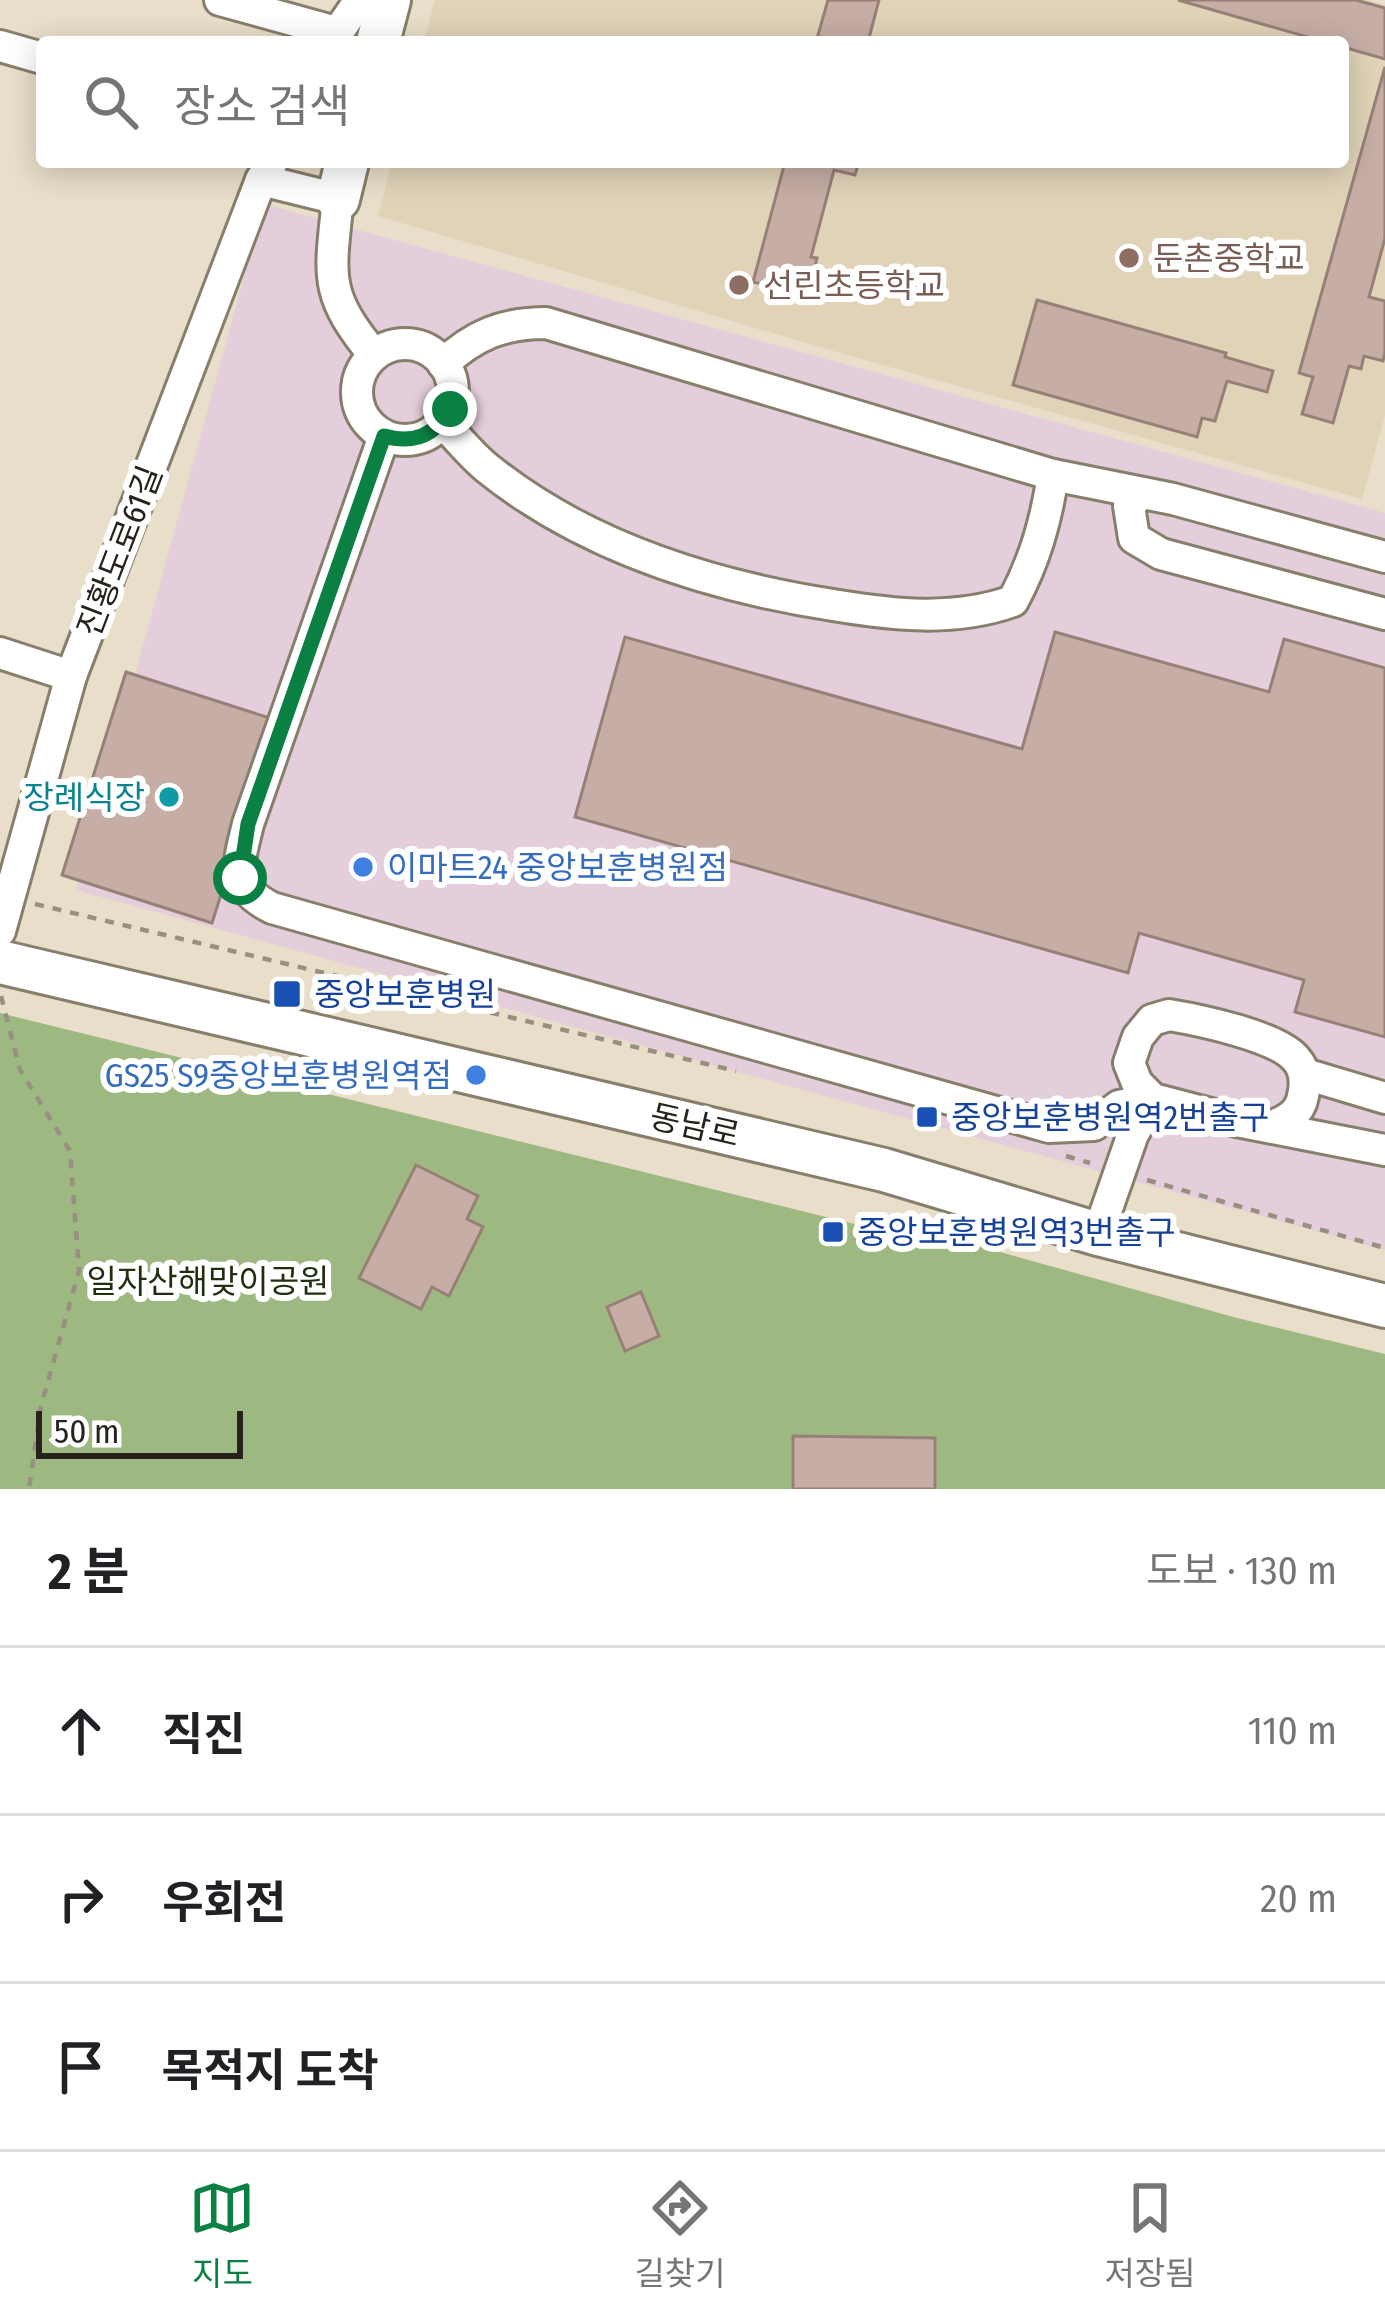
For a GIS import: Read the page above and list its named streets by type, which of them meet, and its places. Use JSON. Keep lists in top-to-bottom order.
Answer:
{
  "streets": {
    "main road": ["동남로"],
    "street": ["진황도로61길"]
  },
  "parks": ["일자산해맞이공원"],
  "places": {
    "other": [
      "둔촌중학교",
      "선린초등학교",
      "장례식장",
      "이마트24 중앙보훈병원점",
      "GS25 S9중앙보훈병원역점"
    ],
    "transit": ["중앙보훈병원", "중앙보훈병원역2번출구", "중앙보훈병원역3번출구"]
  },
  "scale_bar": "50 m",
  "page": {
    "search": "장소 검색",
    "scale": "50 m",
    "heading": ["2 분", "도보 · 130 m"],
    "list": [
      ["직진", "110 m"],
      ["우회전", "20 m"],
      "목적지 도착"
    ],
    "nav": ["지도", "길찾기", "저장됨"]
  }
}
